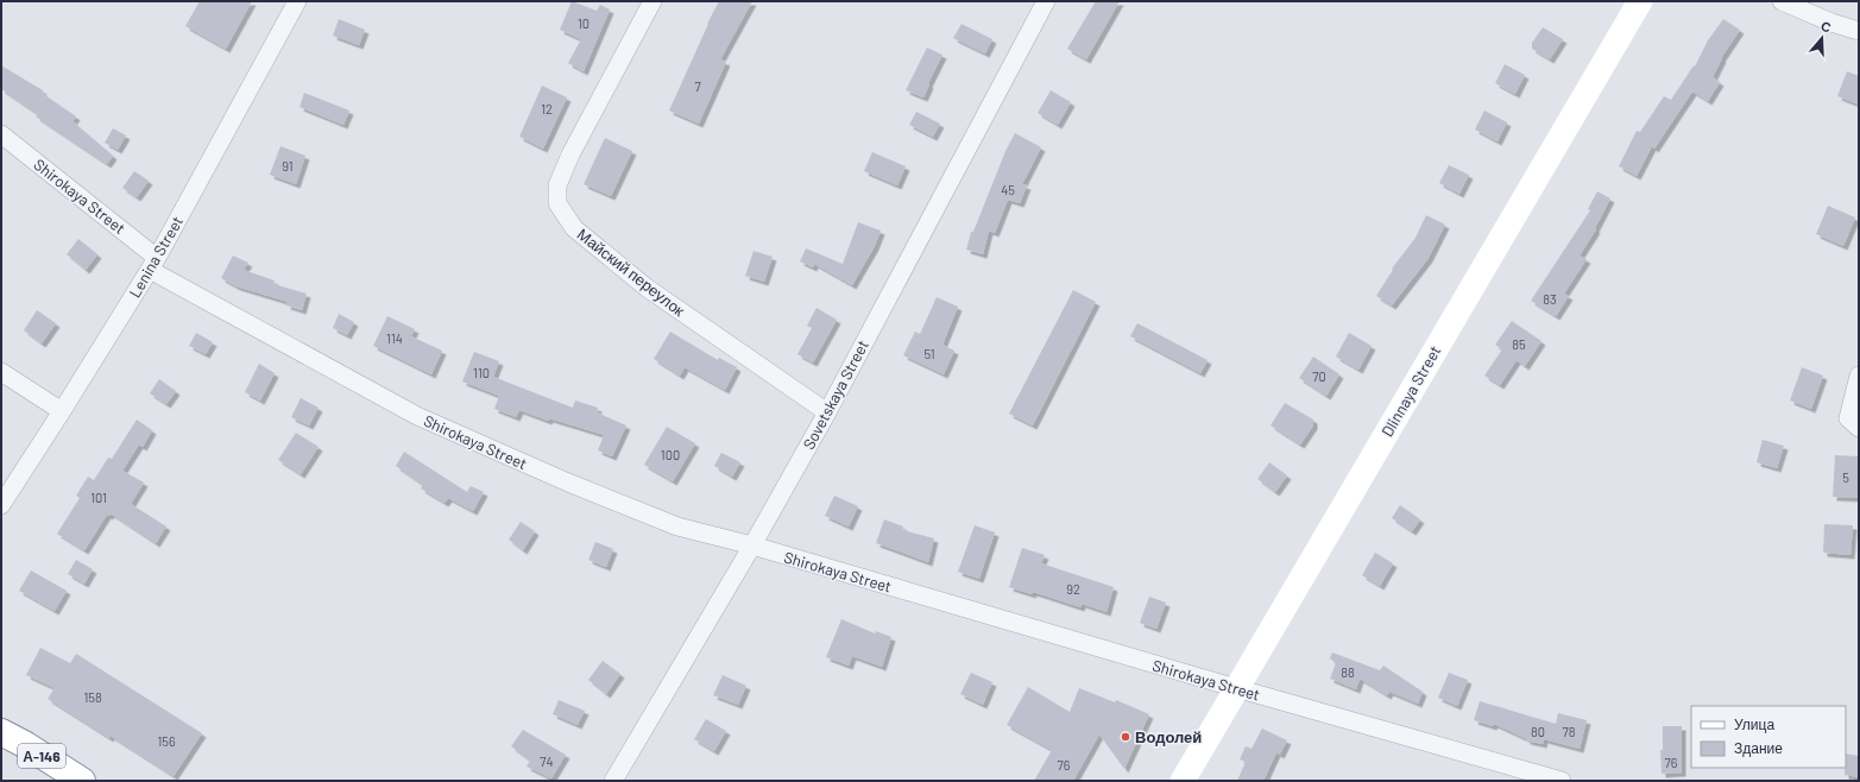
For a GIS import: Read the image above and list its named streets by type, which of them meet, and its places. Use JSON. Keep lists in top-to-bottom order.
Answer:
{
  "streets": {
    "highway": ["А-146"],
    "main road": ["Dlinnaya Street"],
    "street": [
      "Shirokaya Street",
      "Lenina Street",
      "Майский переулок",
      "Sovetskaya Street"
    ]
  },
  "crossings": [
    ["Shirokaya Street", "Lenina Street"],
    ["Shirokaya Street", "Dlinnaya Street"],
    ["Shirokaya Street", "Sovetskaya Street"],
    ["Майский переулок", "Sovetskaya Street"]
  ],
  "places": ["Водолей"],
  "house_numbers": [
    "10",
    "7",
    "12",
    "91",
    "45",
    "83",
    "114",
    "85",
    "51",
    "110",
    "70",
    "100",
    "5",
    "101",
    "92",
    "88",
    "158",
    "80",
    "78",
    "156",
    "74",
    "76",
    "76"
  ],
  "legend": ["Улица", "Здание"],
  "north": "top"
}
